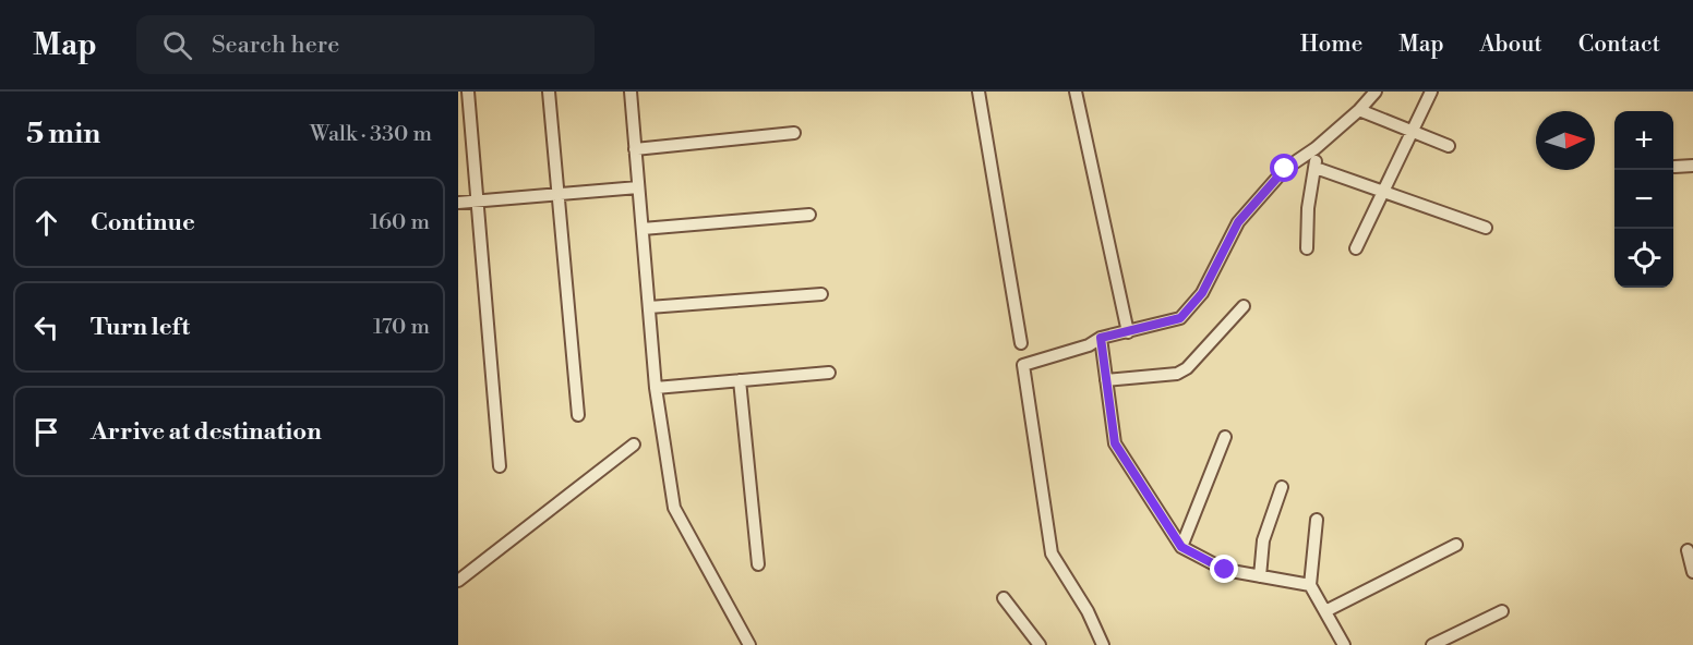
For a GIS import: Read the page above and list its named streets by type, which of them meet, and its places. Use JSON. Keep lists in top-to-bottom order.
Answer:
{
  "north": "right",
  "page": {
    "header": "Map",
    "search": "Search here",
    "nav": [
      "Home",
      "Map",
      "About",
      "Contact"
    ],
    "heading": ["5 min", "Walk · 330 m"],
    "map_buttons": ["+", "−"],
    "list": [
      ["Continue", "160 m"],
      ["Turn left", "170 m"],
      "Arrive at destination"
    ]
  }
}
